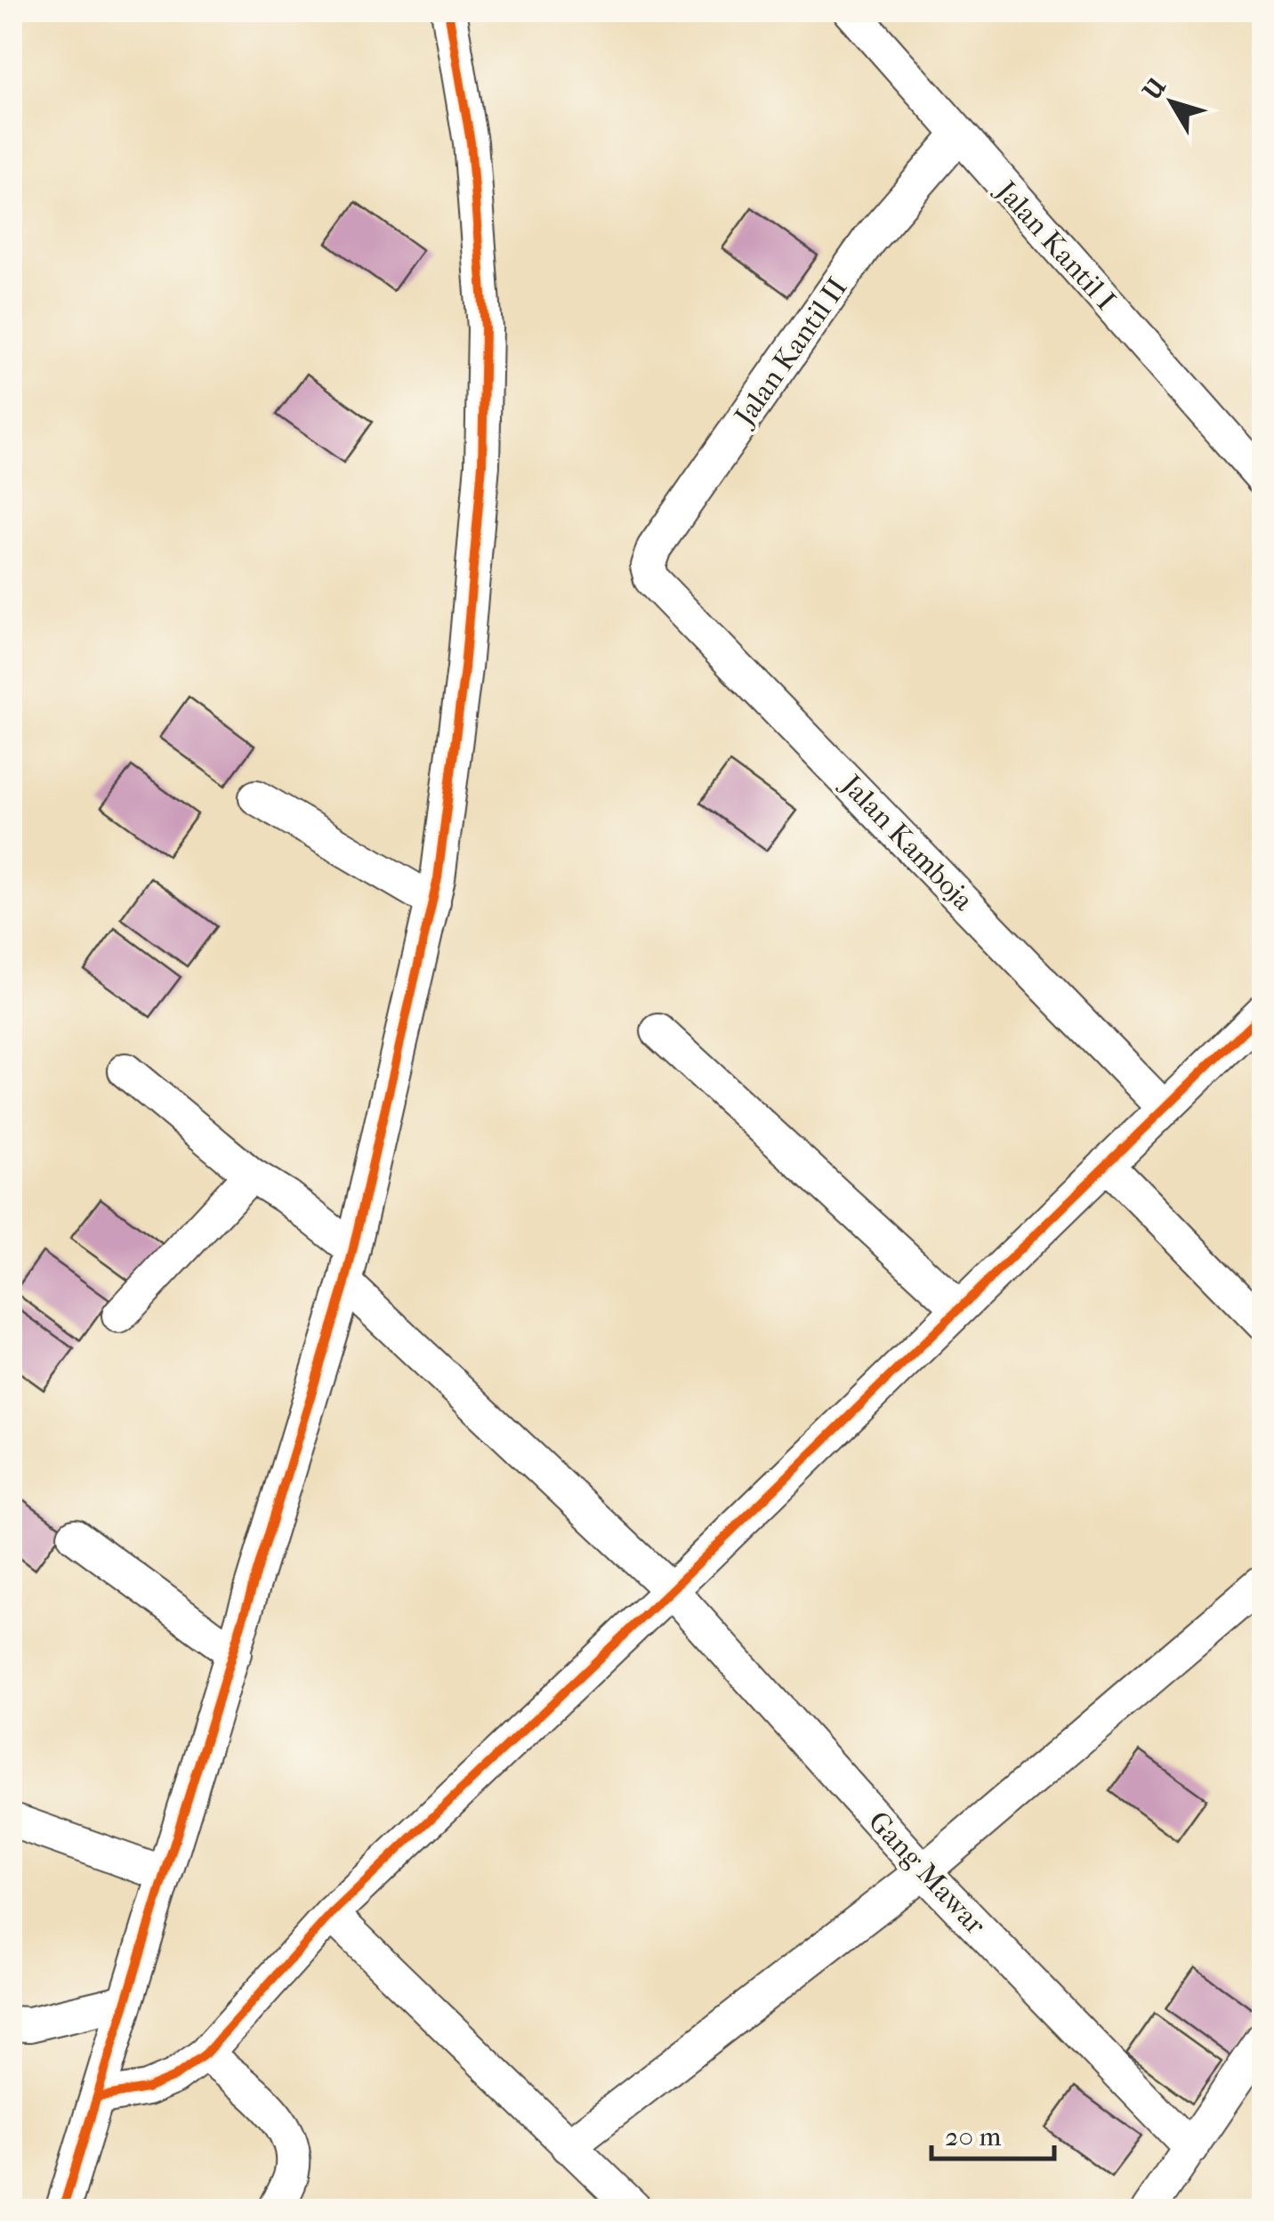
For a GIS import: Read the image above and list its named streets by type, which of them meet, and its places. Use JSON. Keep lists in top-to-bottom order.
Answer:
{
  "streets": {
    "street": [
      "Jalan Kantil I",
      "Jalan Kantil II",
      "Jalan Kamboja",
      "Gang Mawar"
    ]
  },
  "crossings": [
    ["Jalan Kantil I", "Jalan Kantil II"],
    ["Jalan Kantil II", "Jalan Kamboja"]
  ],
  "scale_bar": "20 m",
  "north": "top left"
}
